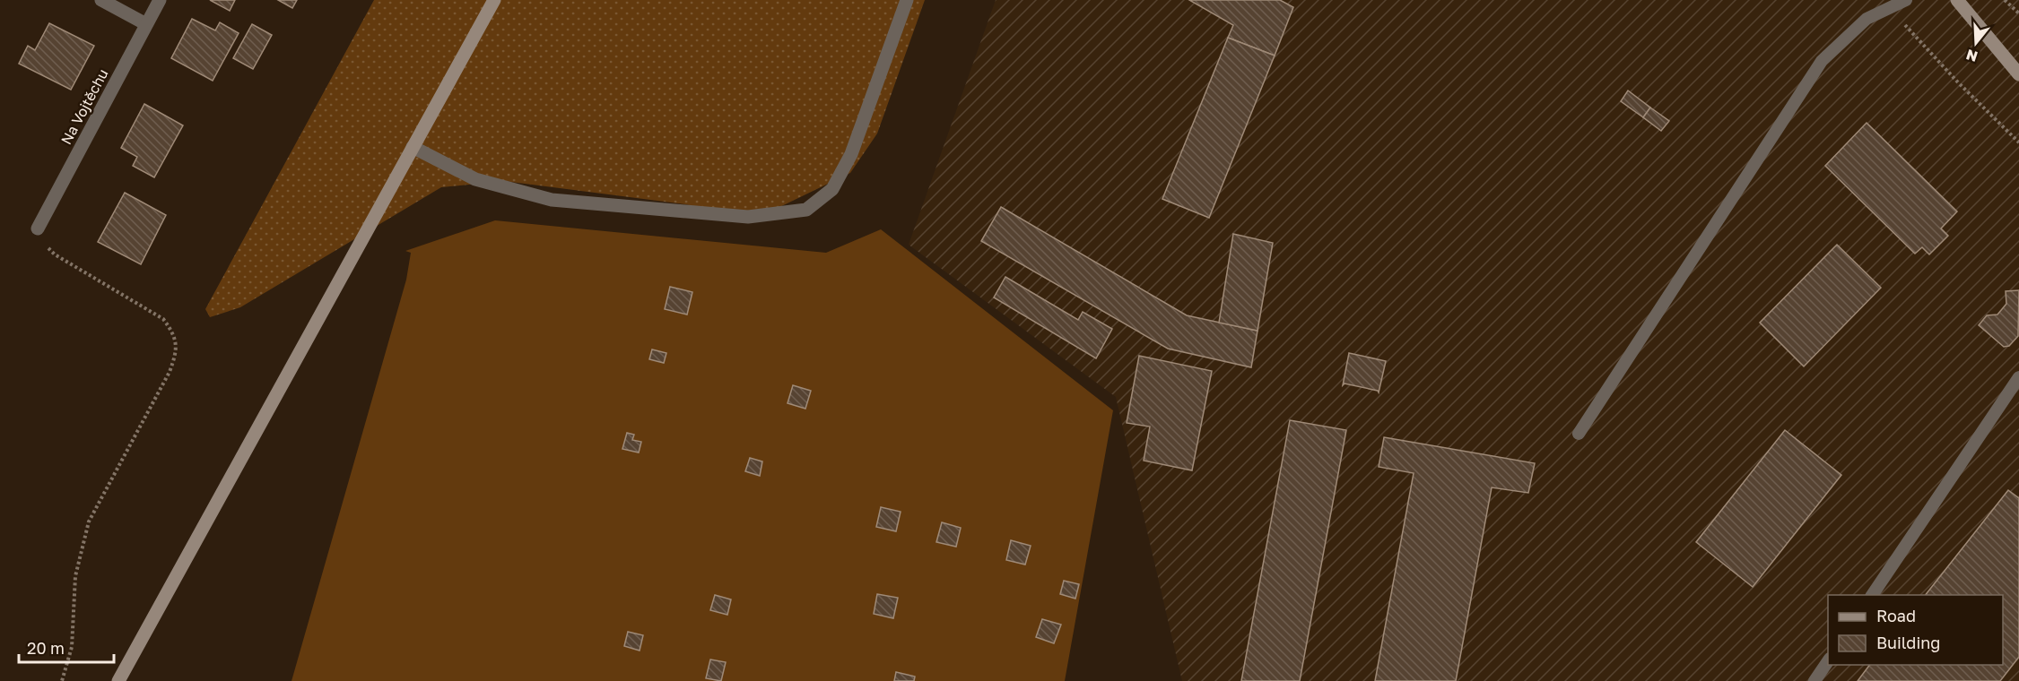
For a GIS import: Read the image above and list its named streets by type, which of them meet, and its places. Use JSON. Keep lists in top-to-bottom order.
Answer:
{
  "streets": {
    "street": ["Na Vojtěchu"]
  },
  "legend": ["Road", "Building"],
  "scale_bar": "20 m",
  "north": "bottom"
}
